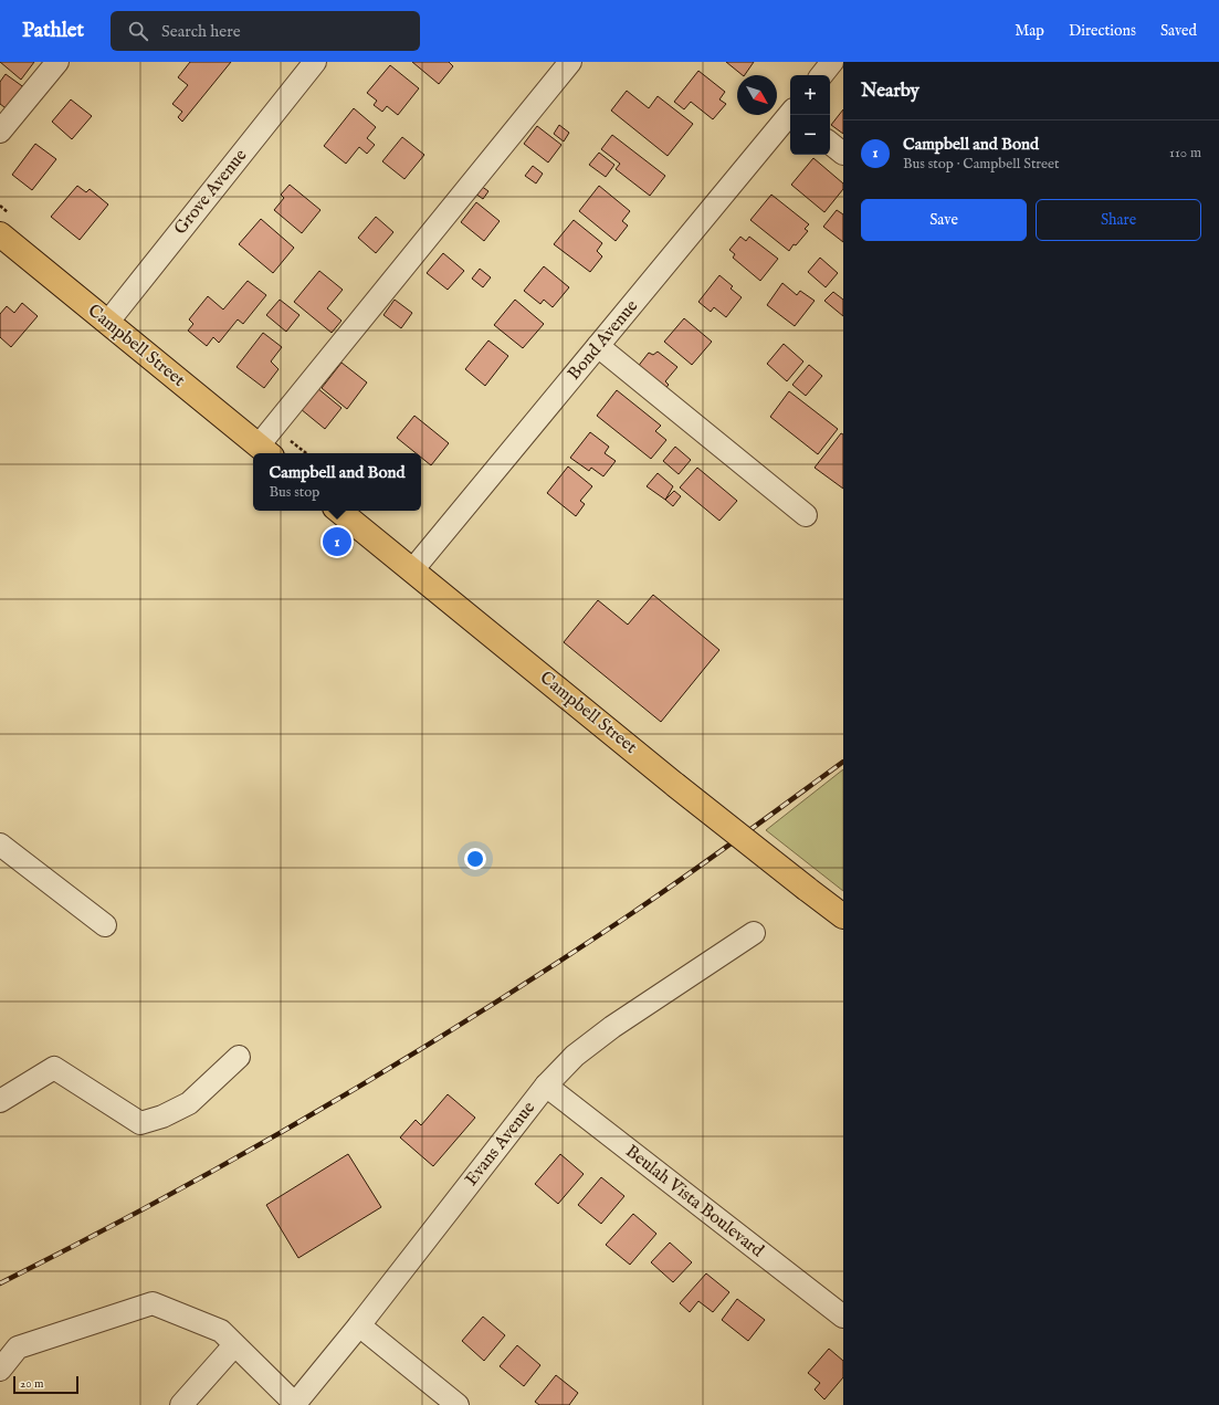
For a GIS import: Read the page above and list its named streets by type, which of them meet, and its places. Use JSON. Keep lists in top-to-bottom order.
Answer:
{
  "streets": {
    "main road": ["Campbell Street"],
    "street": [
      "Grove Avenue",
      "Bond Avenue",
      "Evans Avenue",
      "Beulah Vista Boulevard"
    ]
  },
  "crossings": [
    ["Grove Avenue", "Campbell Street"],
    ["Bond Avenue", "Campbell Street"],
    ["Evans Avenue", "Beulah Vista Boulevard"]
  ],
  "scale_bar": "20 m",
  "north": "bottom right",
  "page": {
    "header": "Pathlet",
    "search": "Search here",
    "nav": ["Map", "Directions", "Saved"],
    "heading": "Nearby",
    "map_buttons": ["+", "−"],
    "list": [
      {
        "mark": "1",
        "name": "Campbell and Bond",
        "note": "Bus stop · Campbell Street",
        "value": "110 m"
      }
    ],
    "buttons": ["Save", "Share"],
    "popup": ["Campbell and Bond", "Bus stop"],
    "pins": "1",
    "scale": "20 m"
  }
}
